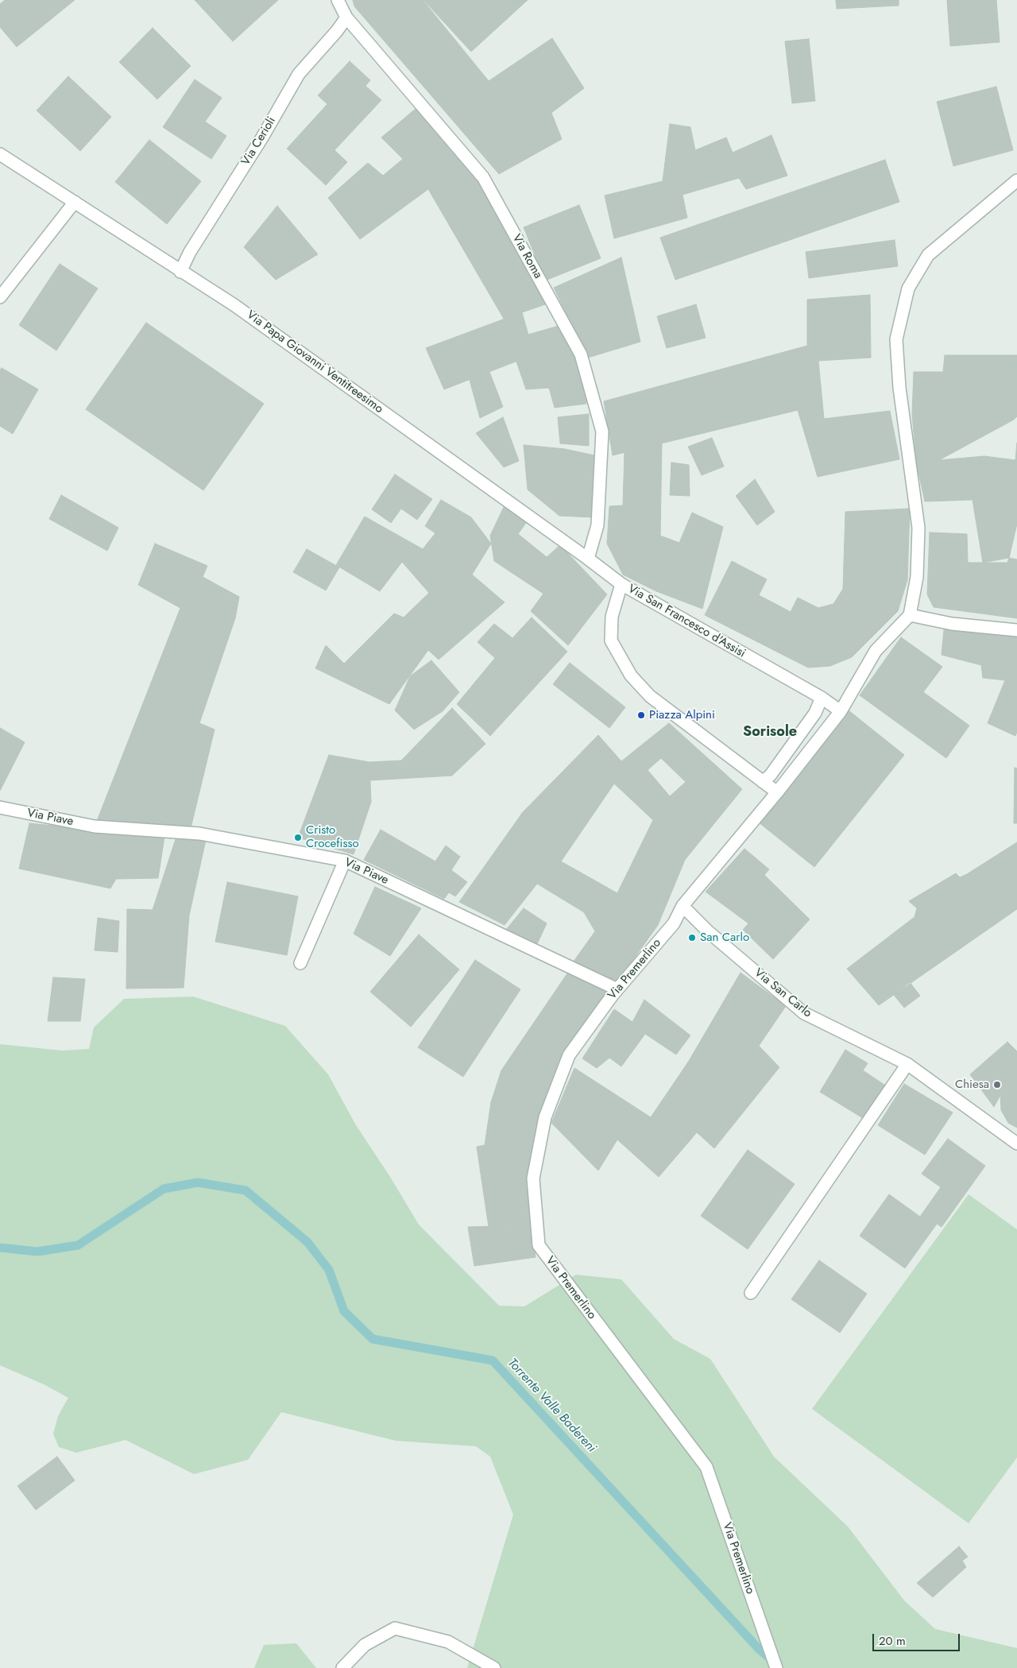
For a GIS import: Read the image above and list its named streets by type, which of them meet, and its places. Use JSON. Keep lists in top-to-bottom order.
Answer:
{
  "streets": {
    "street": [
      "Via Cerioli",
      "Via Roma",
      "Via Papa Giovanni Ventitreesimo",
      "Via San Francesco d'Assisi",
      "Via Piave",
      "Via Premerlino",
      "Via San Carlo"
    ]
  },
  "crossings": [
    ["Via Cerioli", "Via Roma"],
    ["Via Cerioli", "Via Papa Giovanni Ventitreesimo"],
    ["Via Roma", "Via Papa Giovanni Ventitreesimo"],
    ["Via Papa Giovanni Ventitreesimo", "Via San Francesco d'Assisi"],
    ["Via Piave", "Via Premerlino"],
    ["Via Premerlino", "Via San Carlo"]
  ],
  "districts": ["Sorisole"],
  "water": ["Torrente Valle Badereni"],
  "places": [
    "Piazza Alpini",
    "Cristo Crocefisso",
    "San Carlo",
    "Chiesa"
  ],
  "scale_bar": "20 m"
}
